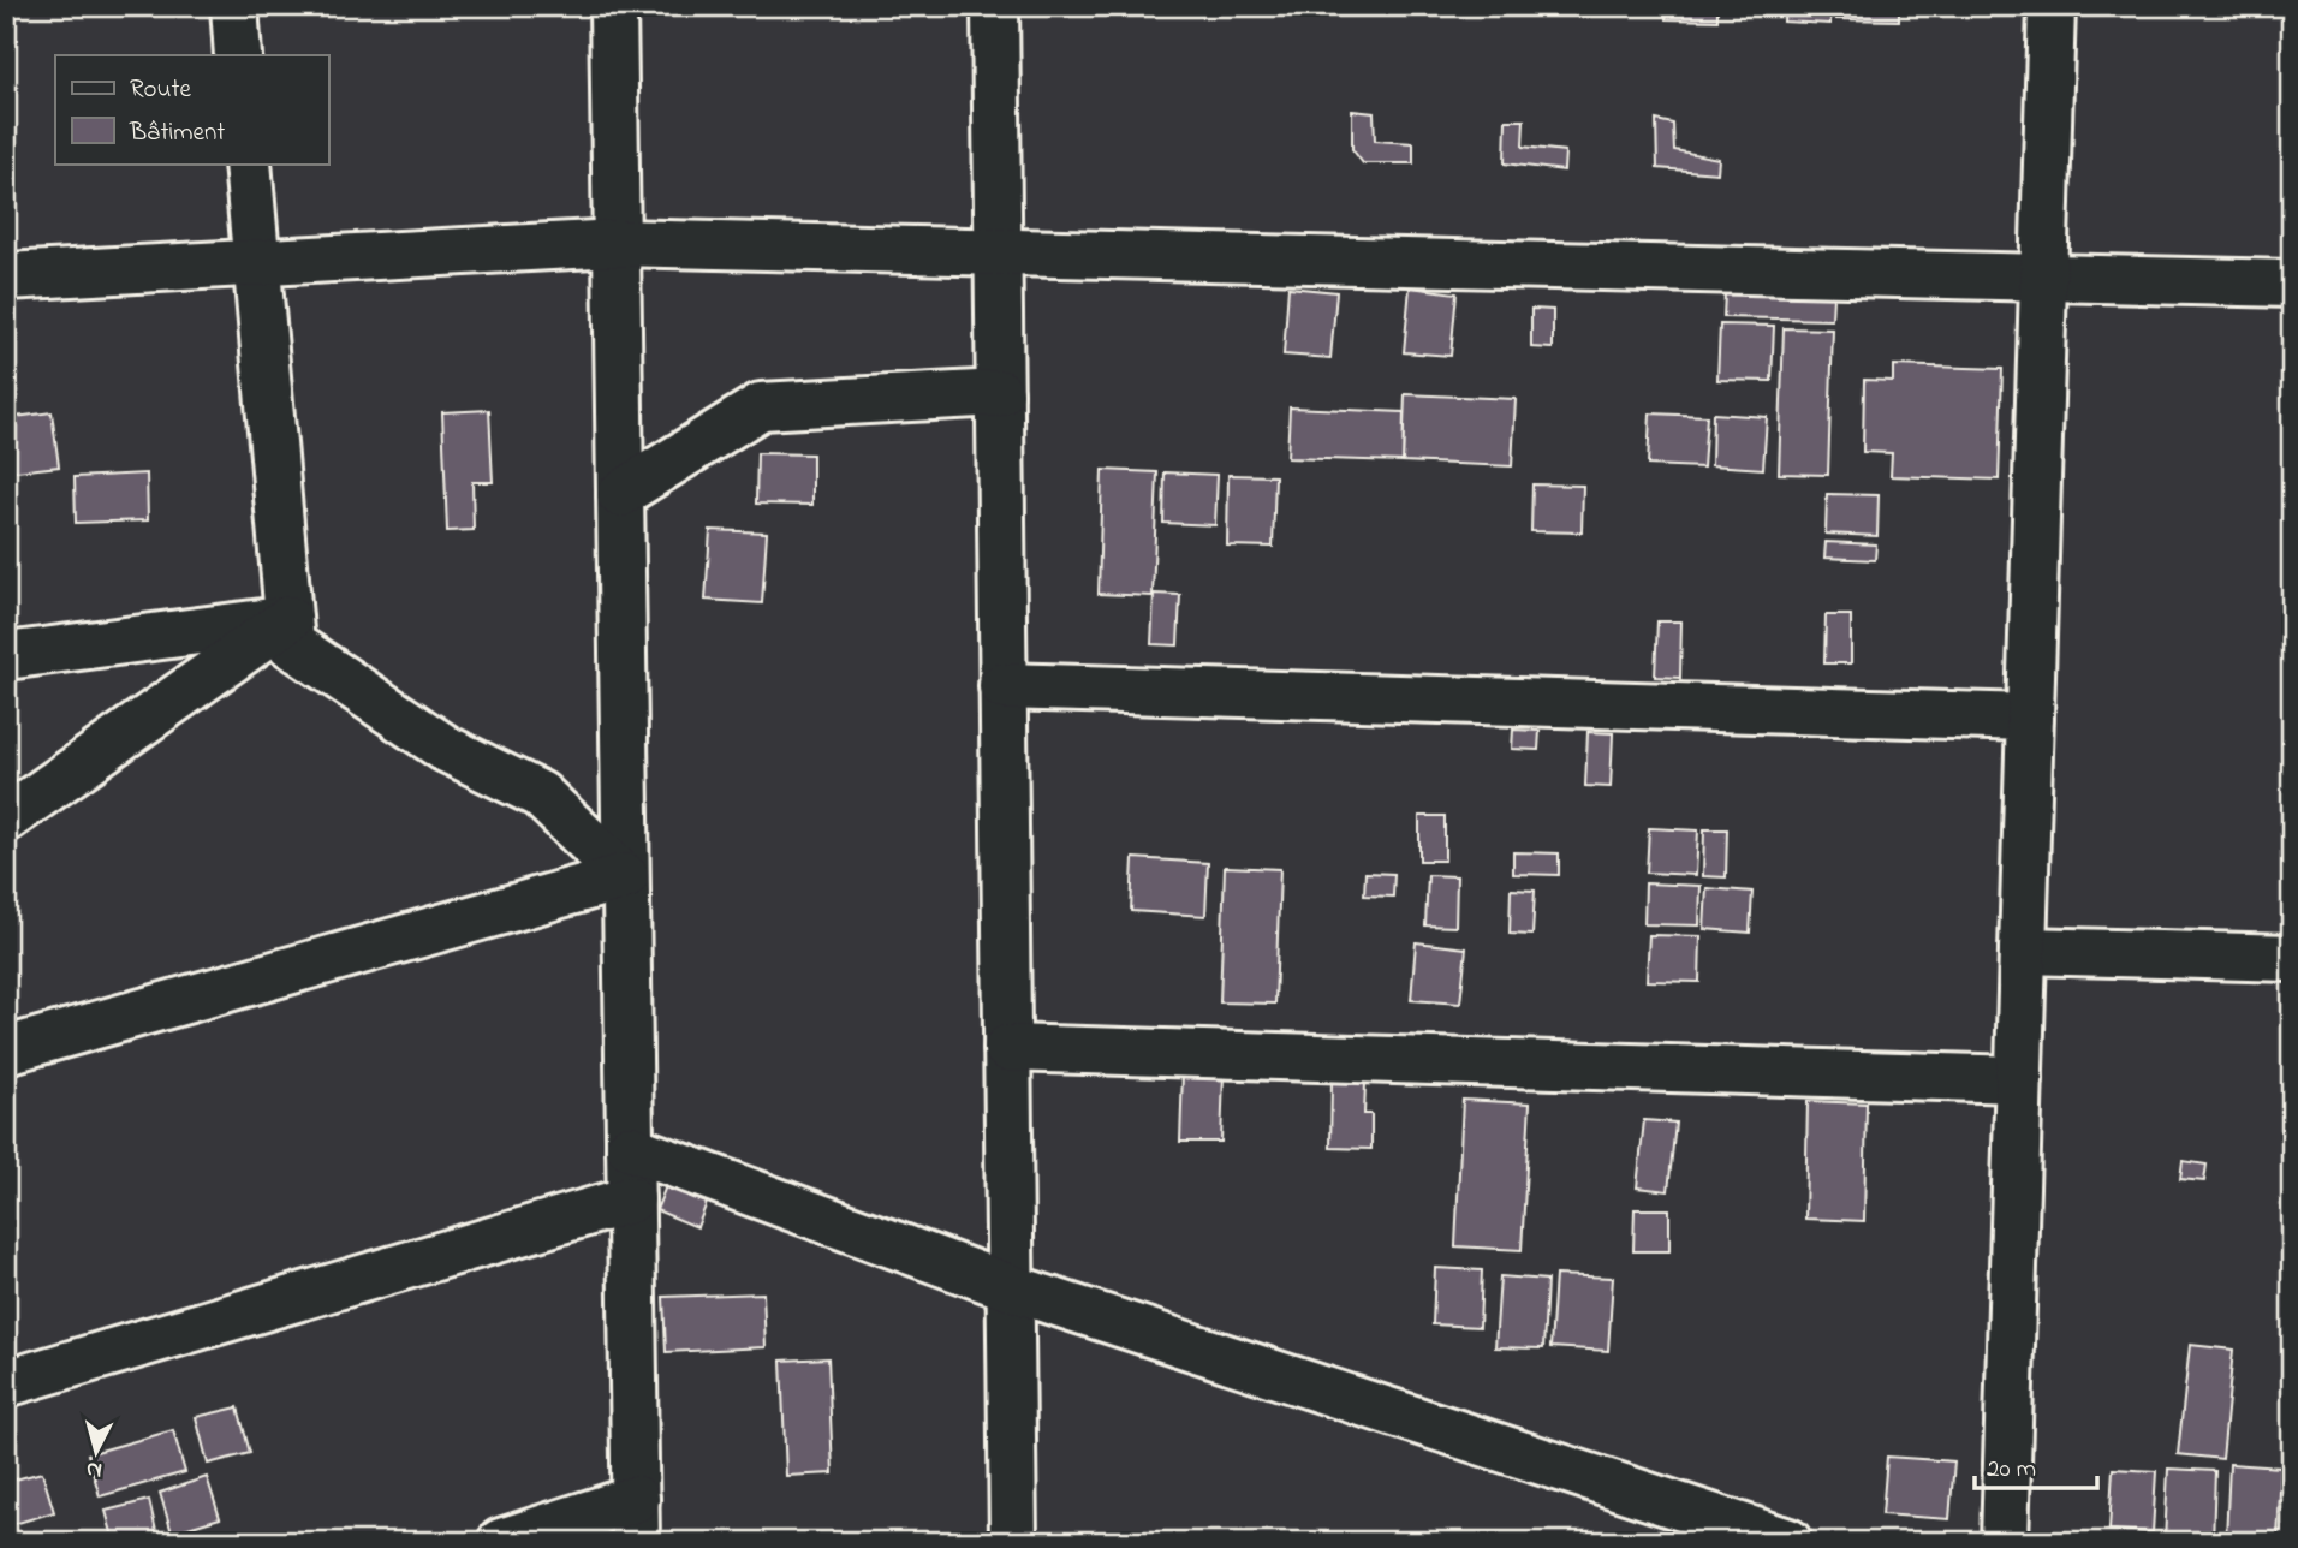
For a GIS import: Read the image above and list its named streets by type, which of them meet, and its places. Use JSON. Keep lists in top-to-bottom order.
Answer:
{
  "legend": ["Route", "Bâtiment"],
  "scale_bar": "20 m",
  "north": "bottom"
}
